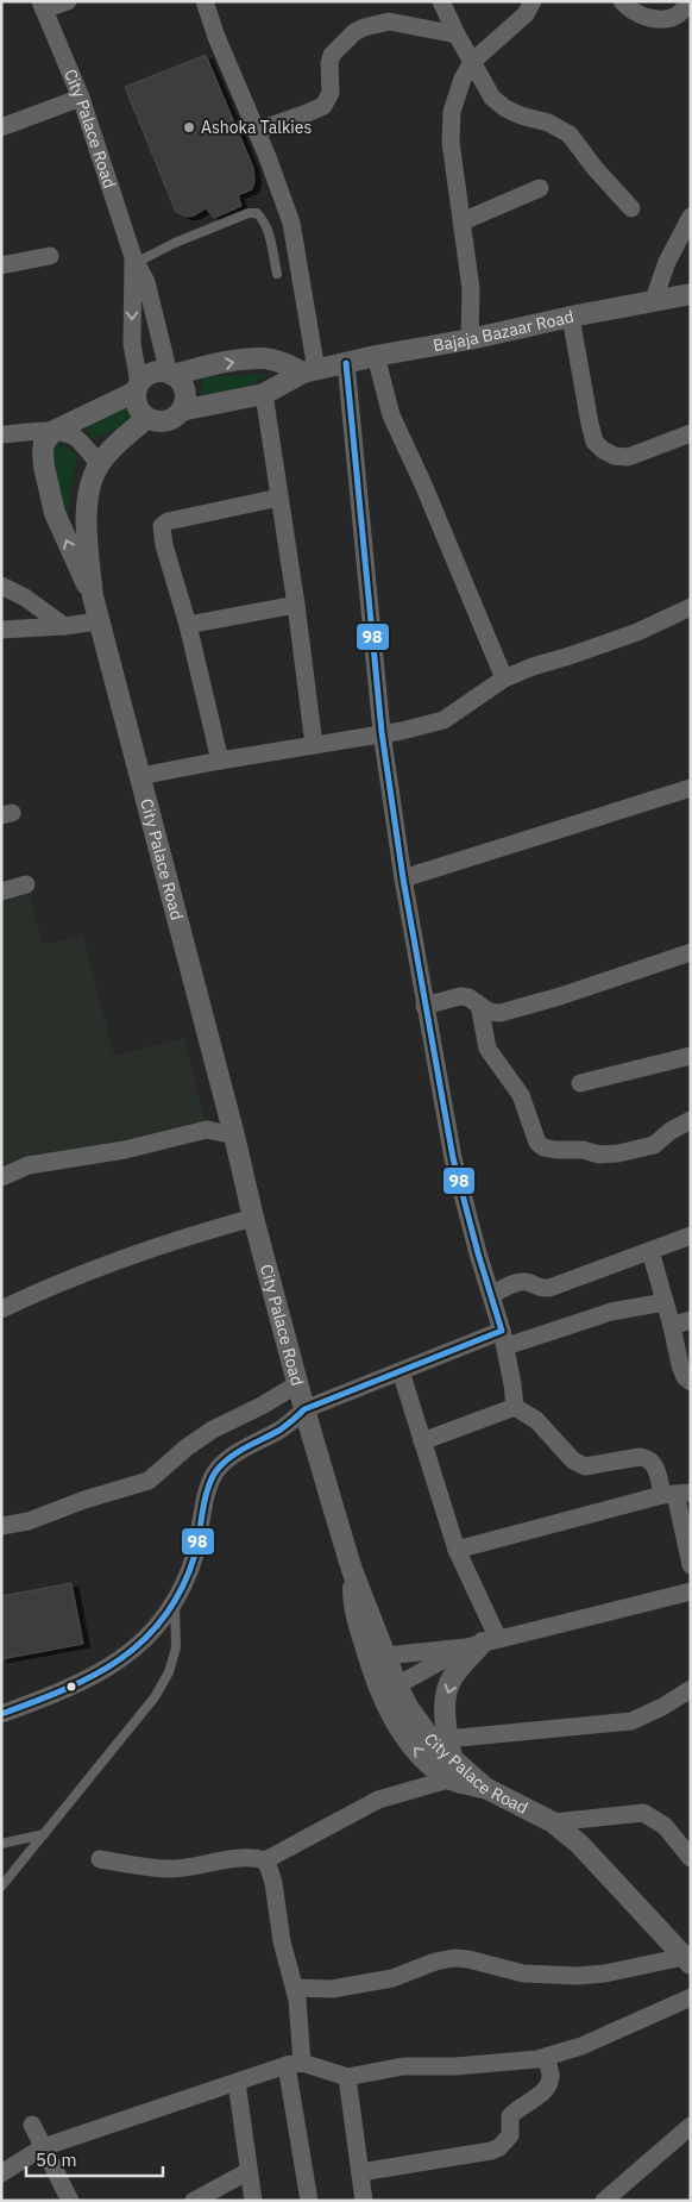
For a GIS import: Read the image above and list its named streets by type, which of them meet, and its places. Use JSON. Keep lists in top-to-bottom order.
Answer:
{
  "streets": {
    "street": ["City Palace Road", "Bajaja Bazaar Road"]
  },
  "places": ["Ashoka Talkies"],
  "lines": ["transit line 98"],
  "scale_bar": "50 m"
}
